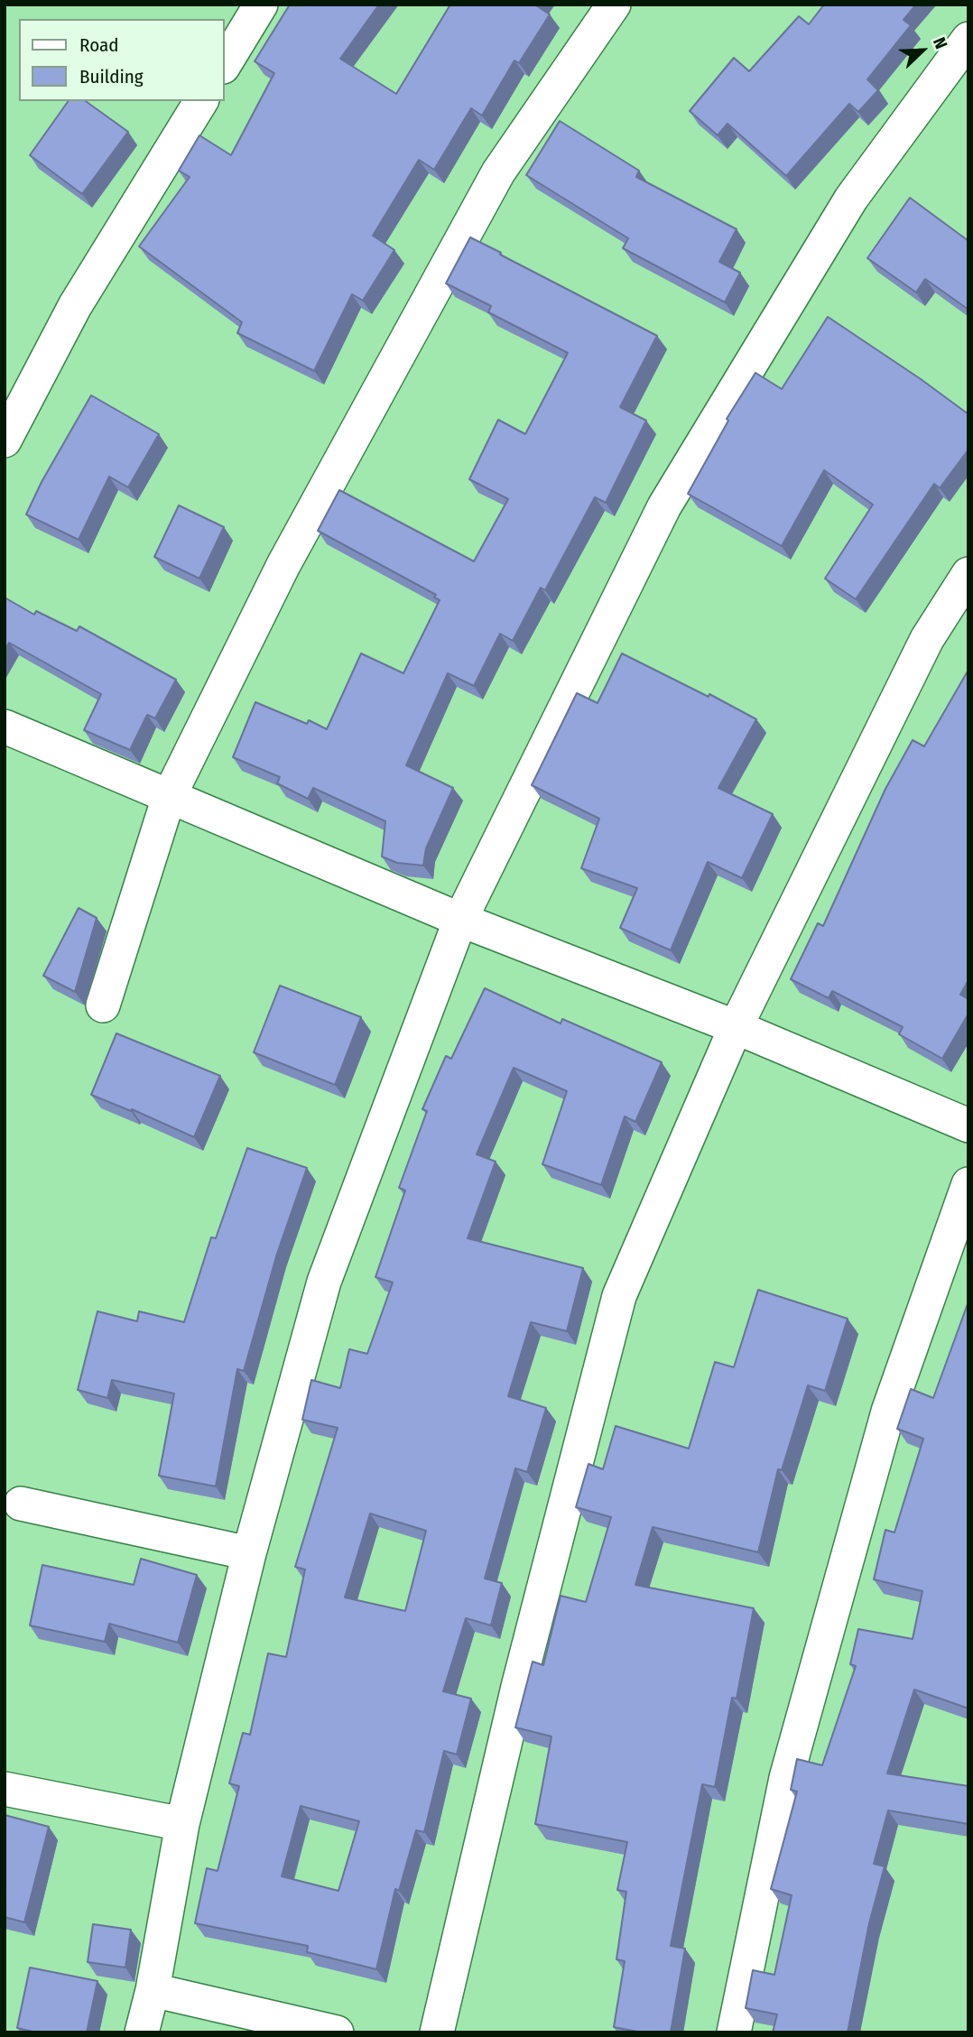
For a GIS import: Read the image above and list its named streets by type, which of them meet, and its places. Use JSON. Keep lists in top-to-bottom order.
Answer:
{
  "legend": ["Road", "Building"],
  "north": "top right"
}
